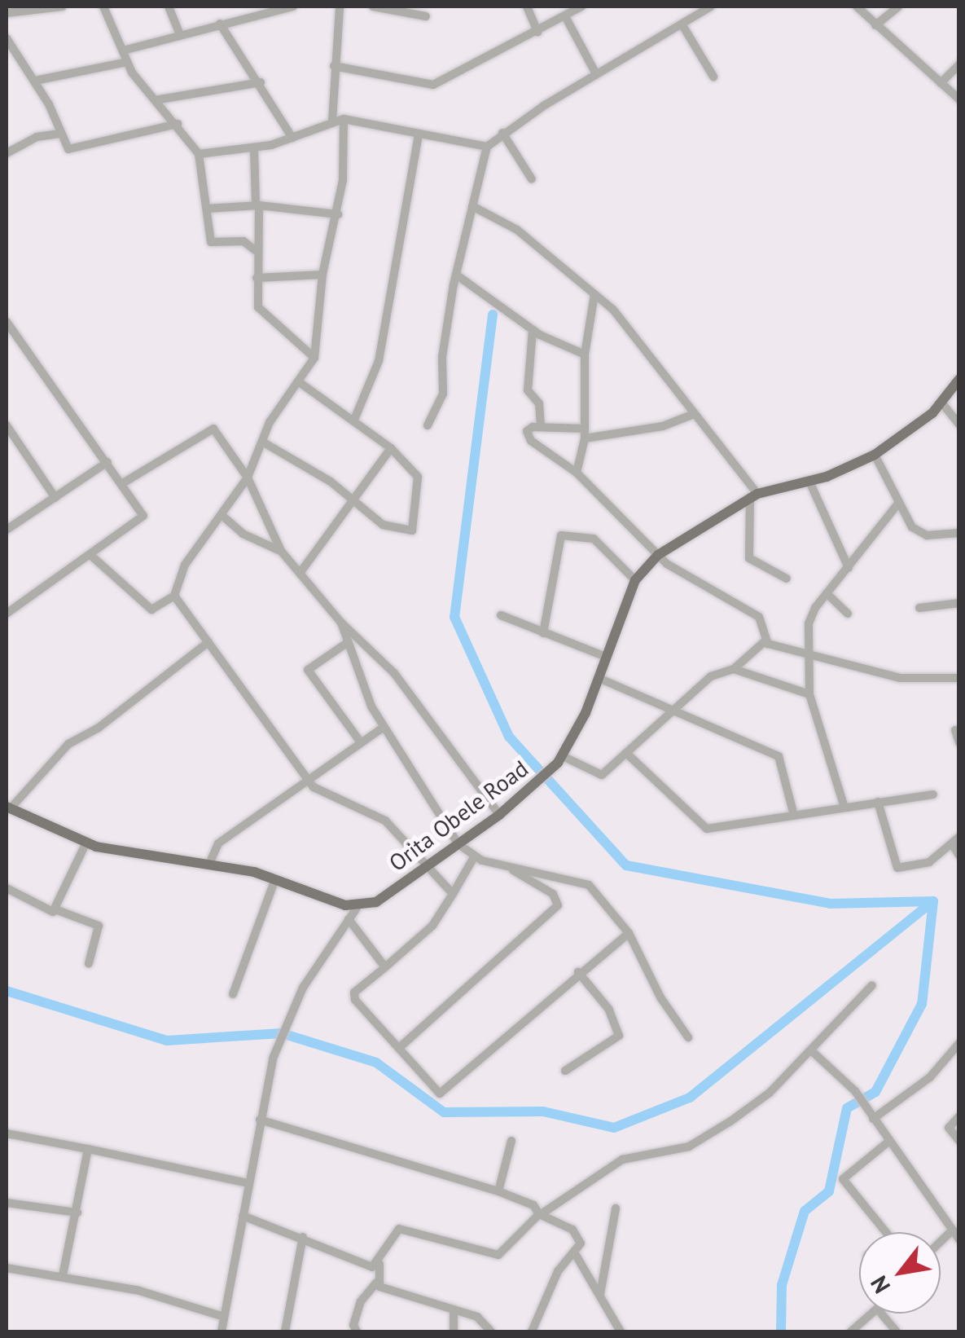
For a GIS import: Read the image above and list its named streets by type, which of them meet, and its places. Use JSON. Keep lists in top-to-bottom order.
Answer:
{
  "streets": {
    "main road": ["Orita Obele Road"]
  },
  "north": "bottom left"
}
